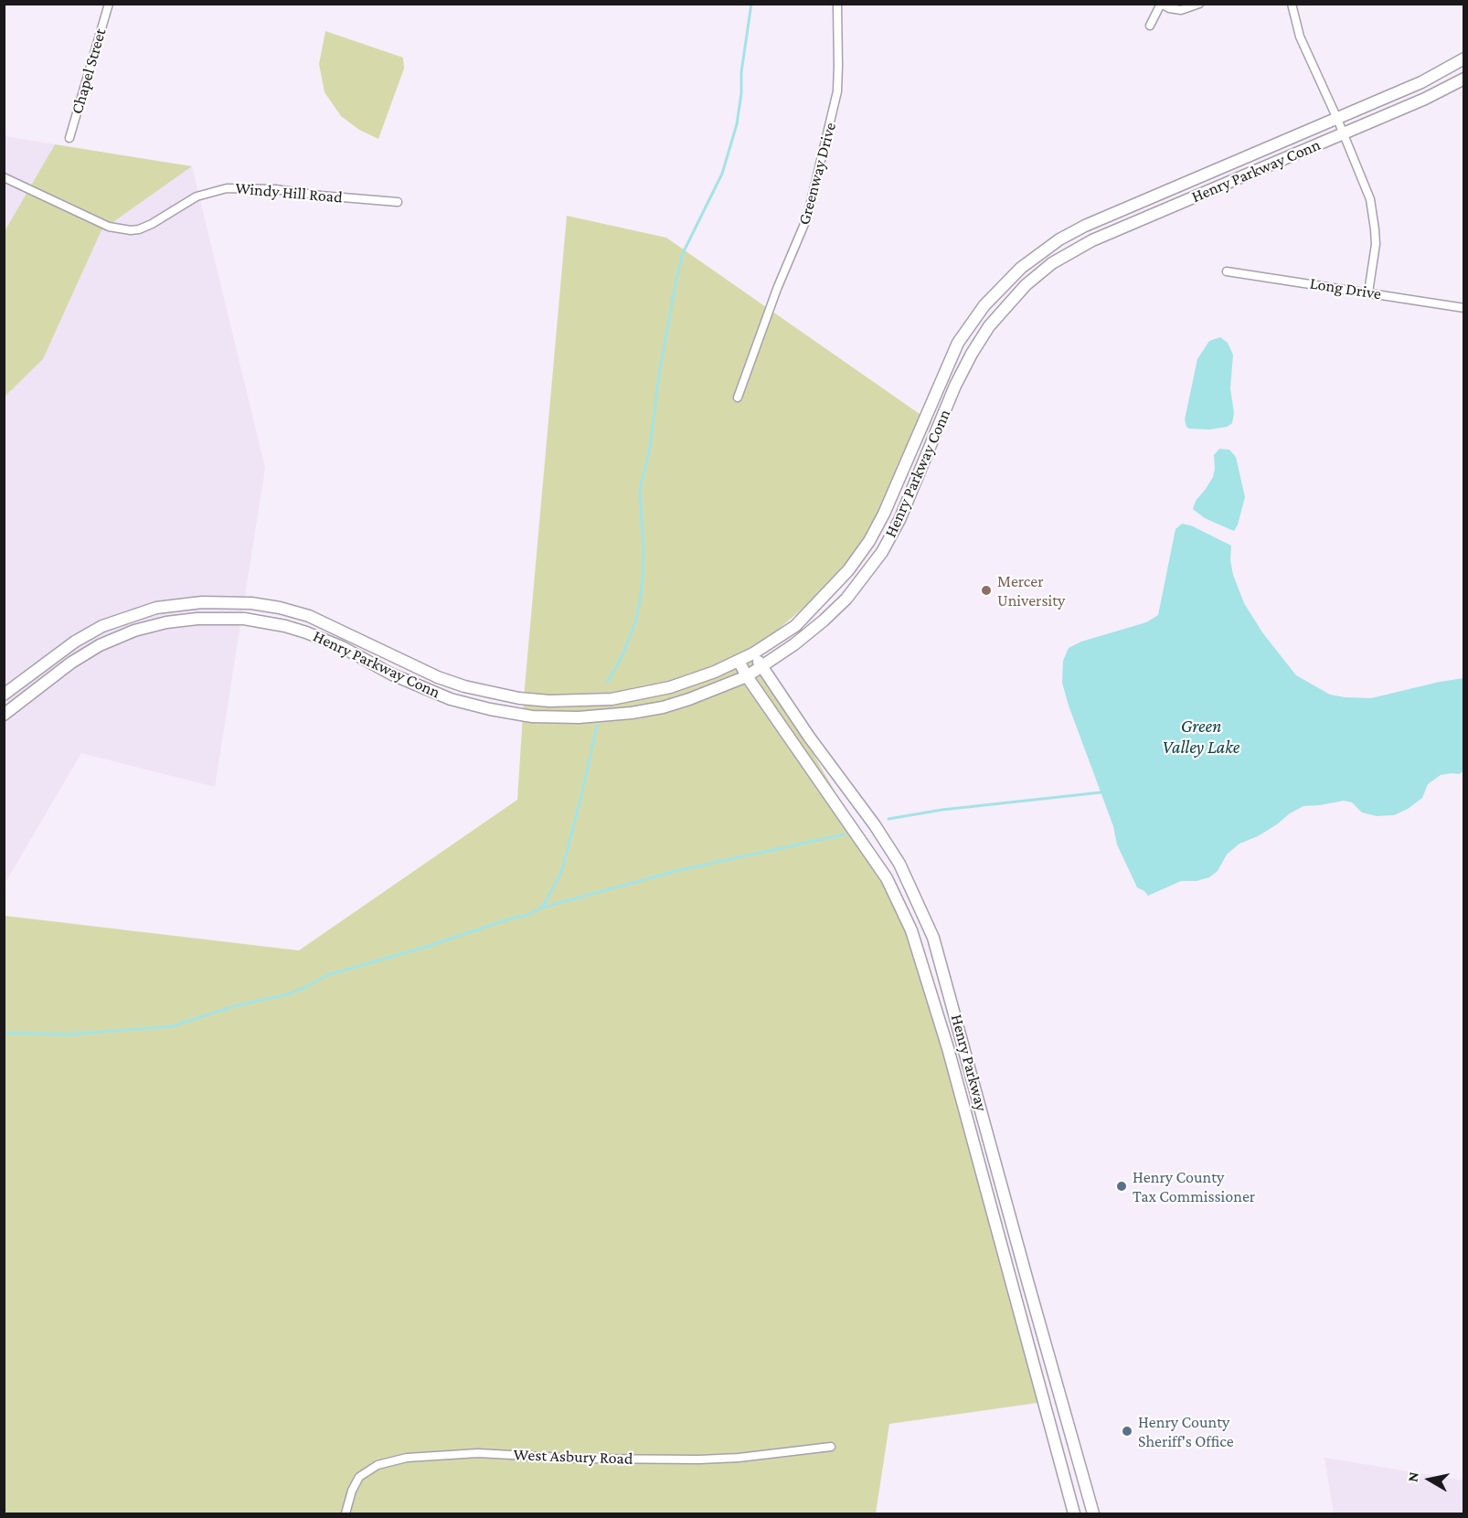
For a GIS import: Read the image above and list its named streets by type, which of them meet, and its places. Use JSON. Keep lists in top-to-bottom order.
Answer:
{
  "streets": {
    "street": [
      "Chapel Street",
      "Henry Parkway Conn",
      "Greenway Drive",
      "Windy Hill Road",
      "Long Drive",
      "Henry Parkway",
      "West Asbury Road"
    ]
  },
  "crossings": [
    ["Henry Parkway Conn", "Henry Parkway"]
  ],
  "water": ["Green Valley Lake"],
  "places": ["Mercer University", "Henry County Tax Commissioner", "Henry County Sheriff's Office"],
  "north": "left"
}
